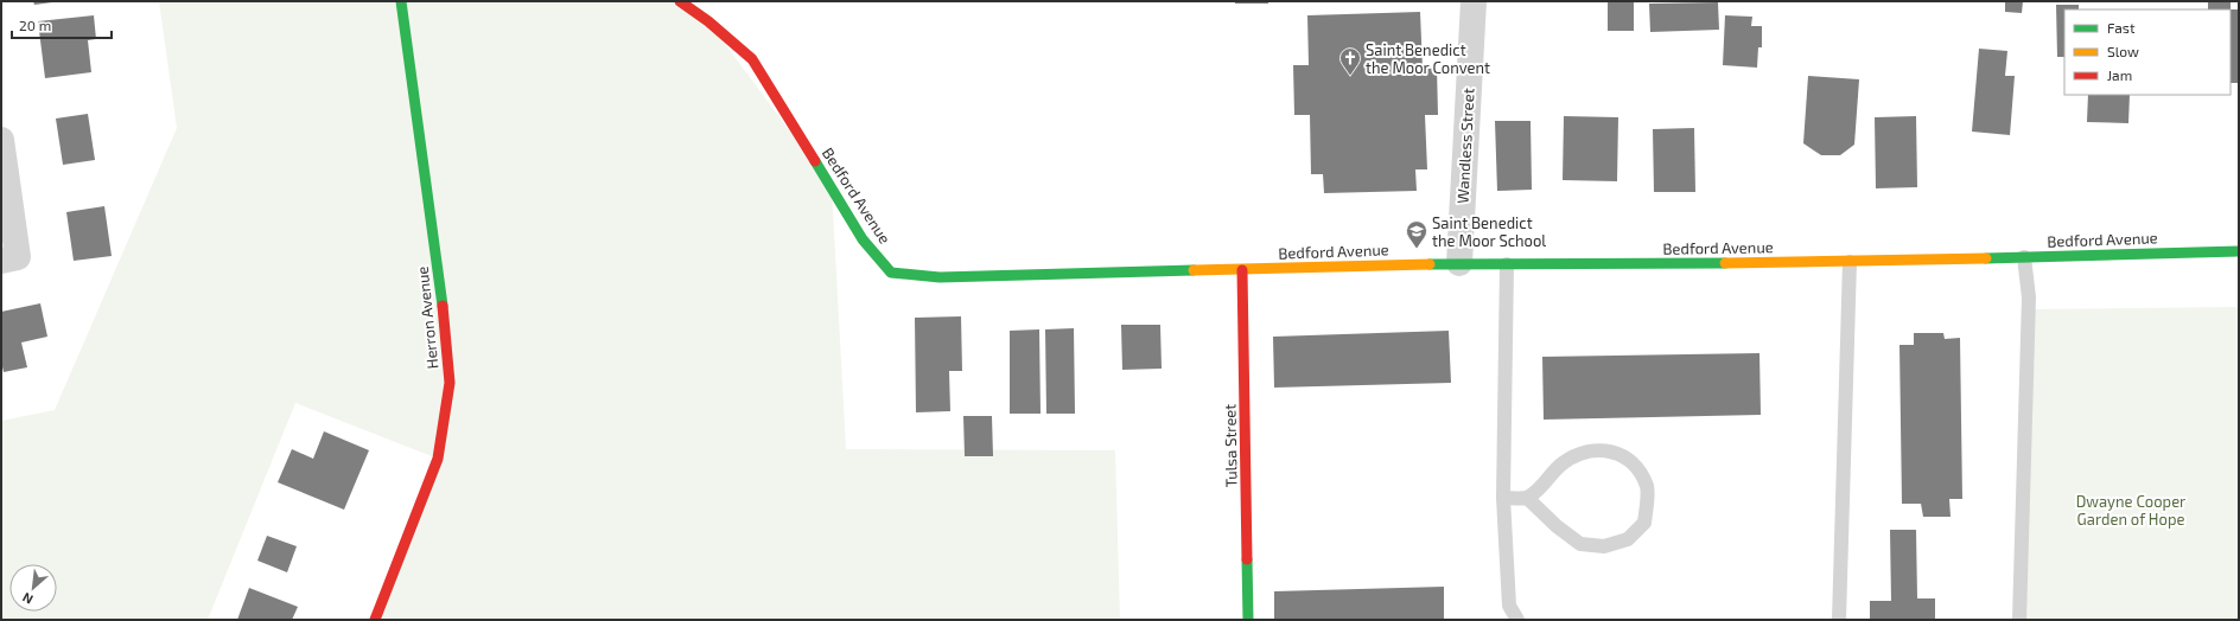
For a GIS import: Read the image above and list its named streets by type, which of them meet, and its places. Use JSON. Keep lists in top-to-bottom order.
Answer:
{
  "streets": {
    "street": [
      "Wandless Street",
      "Bedford Avenue",
      "Herron Avenue",
      "Tulsa Street"
    ]
  },
  "crossings": [
    ["Wandless Street", "Bedford Avenue"],
    ["Bedford Avenue", "Tulsa Street"]
  ],
  "parks": ["Dwayne Cooper Garden of Hope"],
  "places": {
    "church": ["Saint Benedict the Moor Convent"],
    "school or university": ["Saint Benedict the Moor School"]
  },
  "legend": ["Fast", "Slow", "Jam"],
  "scale_bar": "20 m",
  "north": "bottom left"
}
